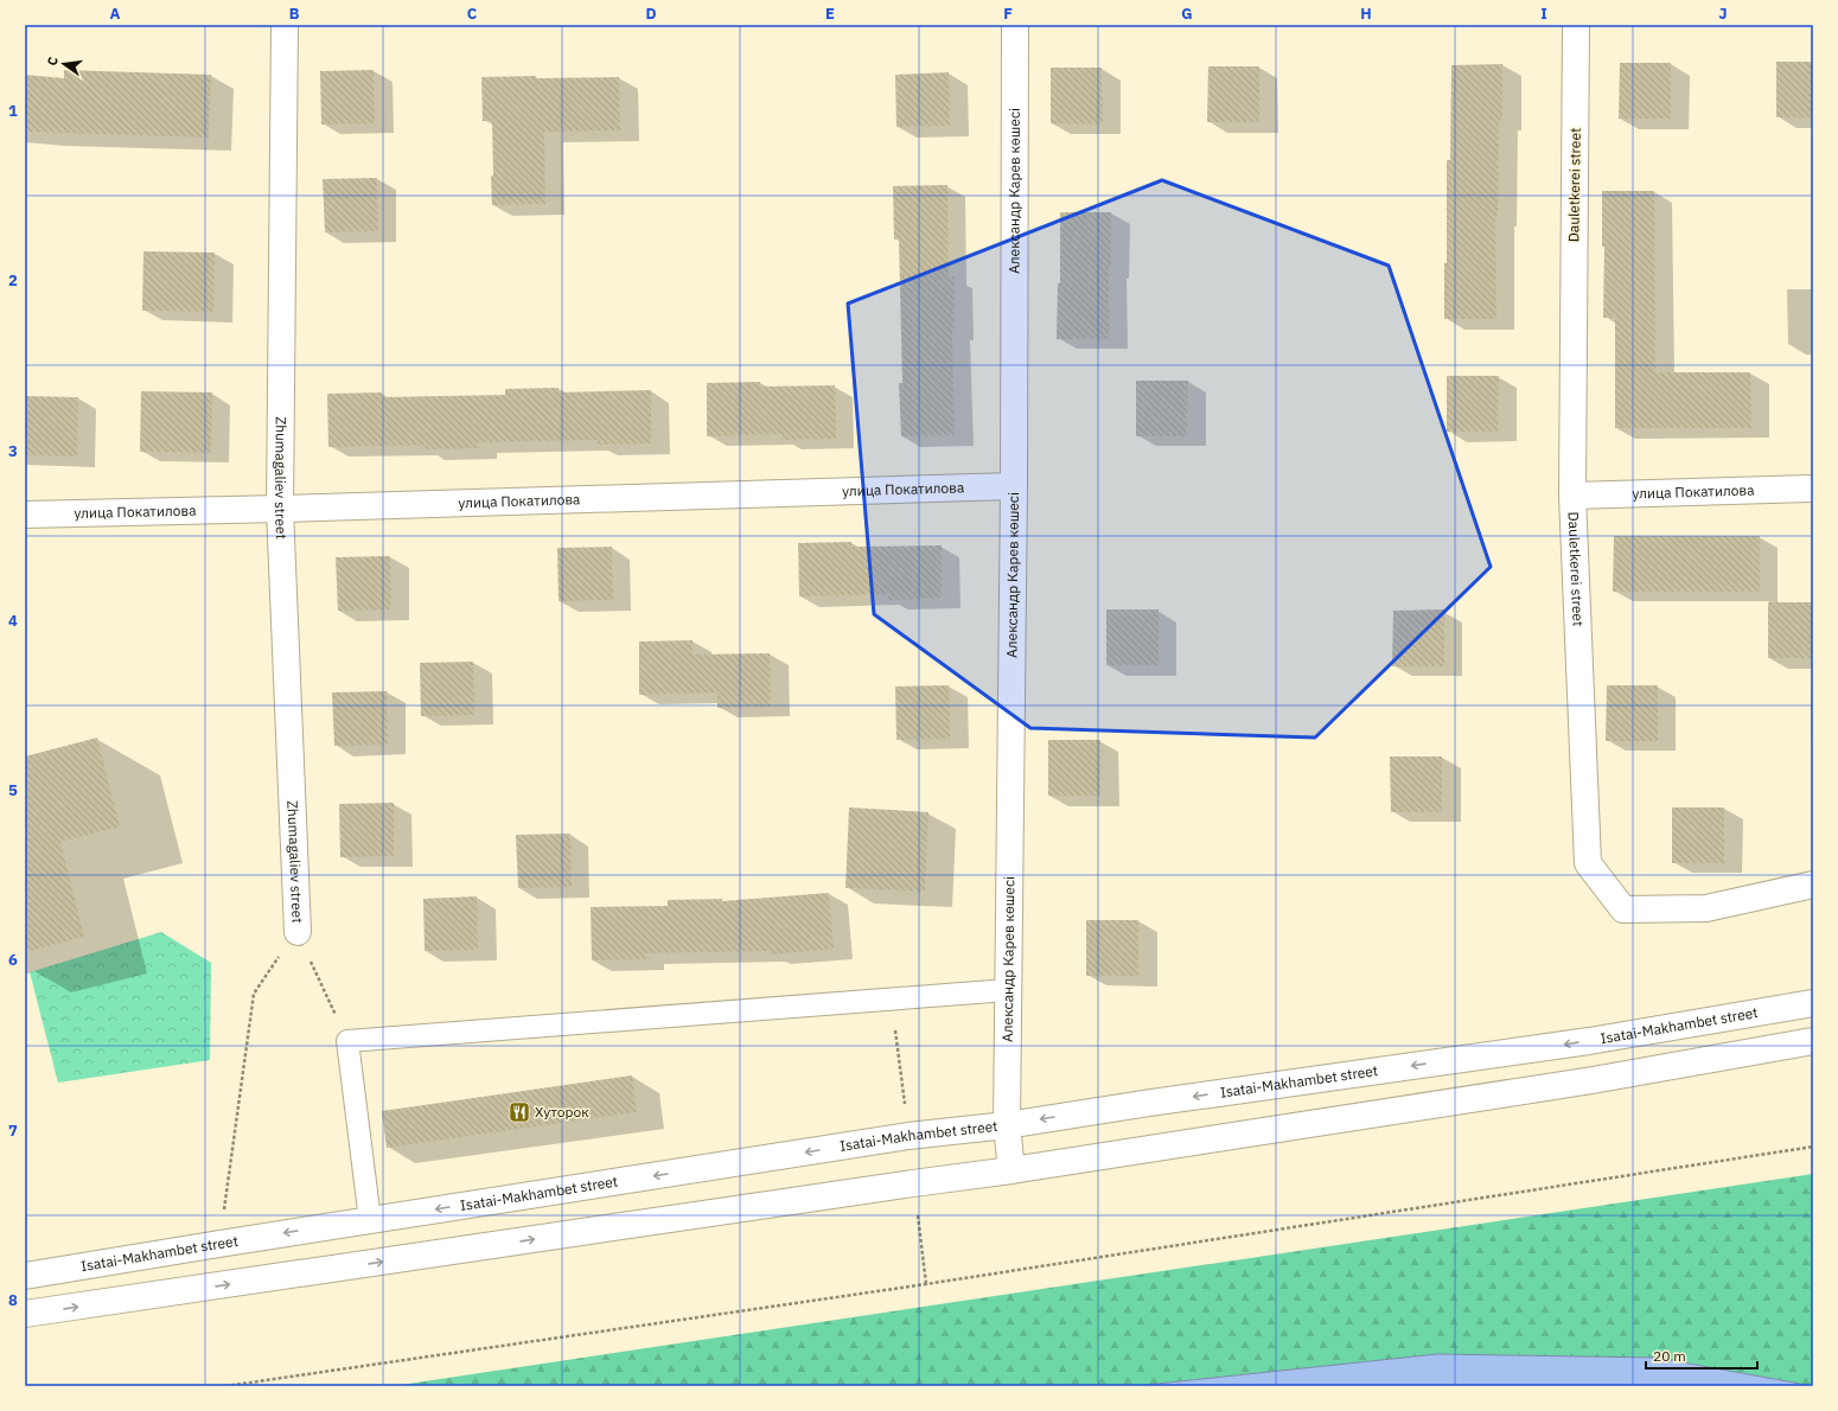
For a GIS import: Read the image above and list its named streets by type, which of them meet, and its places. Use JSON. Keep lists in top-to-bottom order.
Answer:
{
  "streets": {
    "street": [
      "Dauletkerei street",
      "Александр Карев көшесі",
      "Zhumagaliev street",
      "улица Покатилова",
      "Isatai-Makhambet street"
    ]
  },
  "crossings": [
    ["Dauletkerei street", "улица Покатилова"],
    ["Александр Карев көшесі", "улица Покатилова"],
    ["Александр Карев көшесі", "Isatai-Makhambet street"],
    ["Zhumagaliev street", "улица Покатилова"]
  ],
  "places": {
    "restaurant": ["Хуторок"]
  },
  "scale_bar": "20 m",
  "north": "left",
  "grid": {
    "columns": [
      "A",
      "B",
      "C",
      "D",
      "E",
      "F",
      "G",
      "H",
      "I",
      "J"
    ],
    "rows": [
      "1",
      "2",
      "3",
      "4",
      "5",
      "6",
      "7",
      "8"
    ]
  }
}
